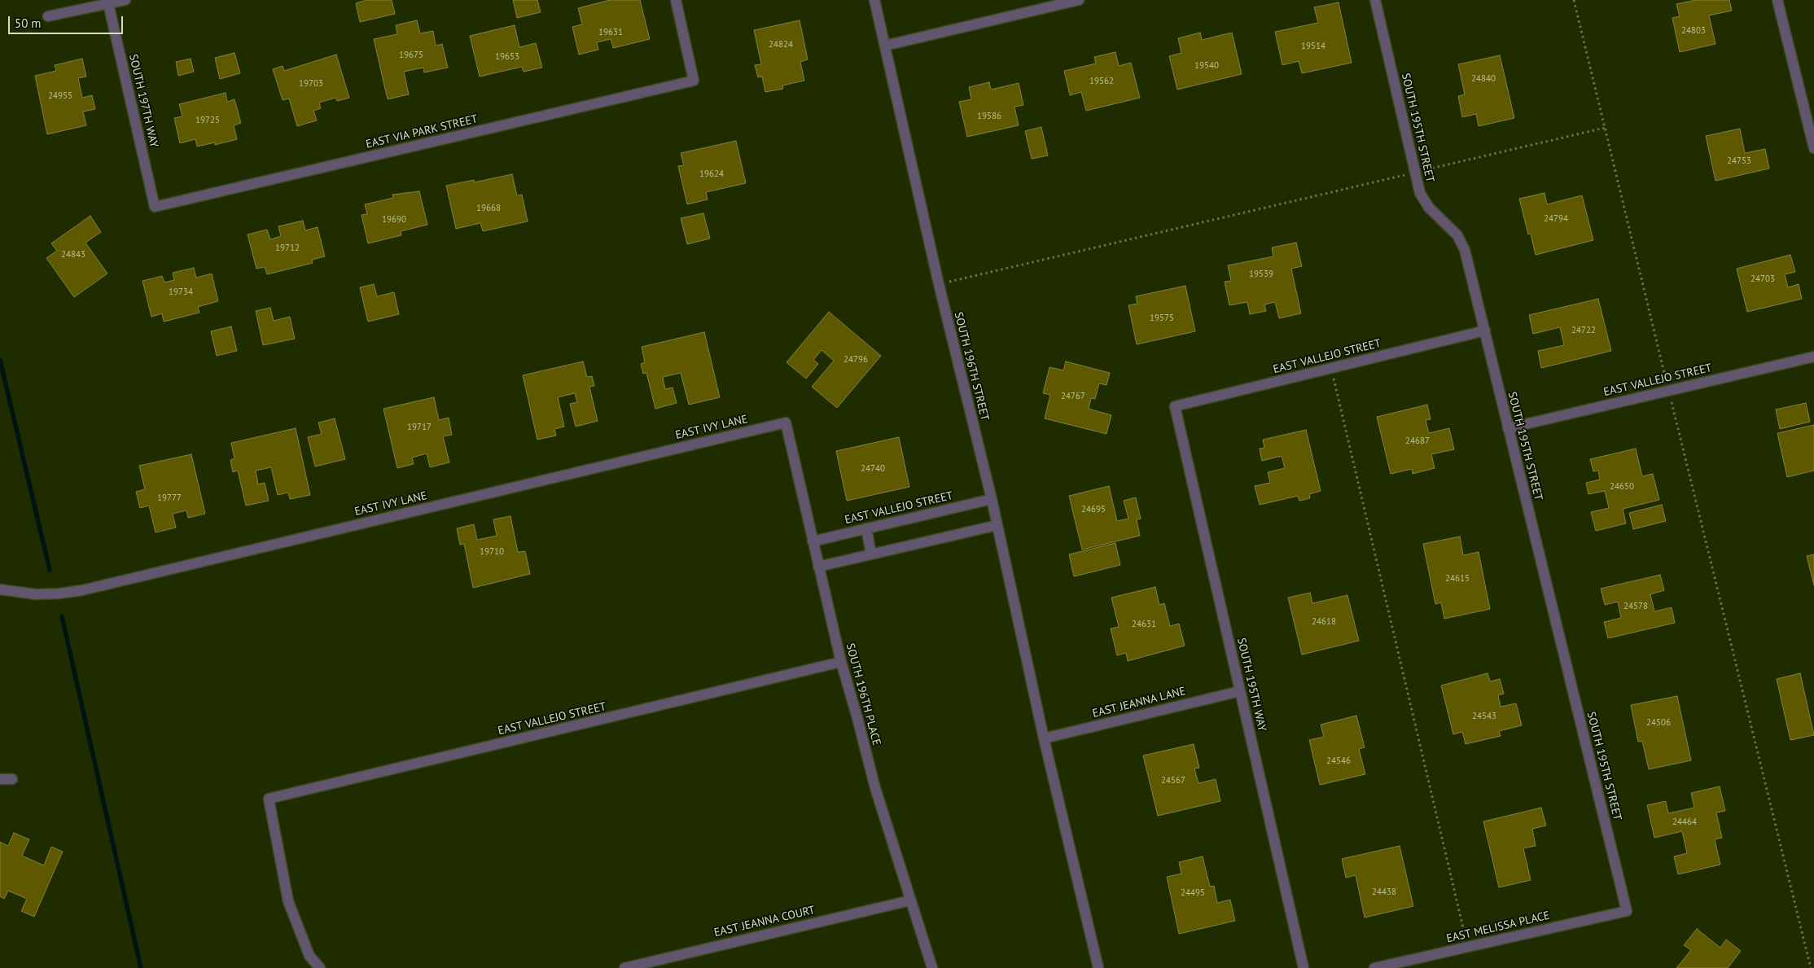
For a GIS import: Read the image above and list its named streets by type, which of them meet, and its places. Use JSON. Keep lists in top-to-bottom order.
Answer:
{
  "streets": {
    "street": [
      "SOUTH 197TH WAY",
      "SOUTH 195TH STREET",
      "EAST VIA PARK STREET",
      "EAST VALLEJO STREET",
      "SOUTH 196TH STREET",
      "EAST IVY LANE",
      "SOUTH 195TH WAY",
      "SOUTH 196TH PLACE",
      "EAST JEANNA LANE",
      "EAST JEANNA COURT",
      "EAST MELISSA PLACE"
    ]
  },
  "crossings": [
    ["SOUTH 197TH WAY", "EAST VIA PARK STREET"],
    ["SOUTH 195TH STREET", "EAST VALLEJO STREET"],
    ["SOUTH 195TH STREET", "EAST MELISSA PLACE"],
    ["EAST VALLEJO STREET", "SOUTH 196TH STREET"],
    ["EAST VALLEJO STREET", "SOUTH 195TH WAY"],
    ["EAST VALLEJO STREET", "SOUTH 196TH PLACE"],
    ["SOUTH 196TH STREET", "EAST JEANNA LANE"],
    ["EAST IVY LANE", "SOUTH 196TH PLACE"],
    ["SOUTH 195TH WAY", "EAST JEANNA LANE"],
    ["SOUTH 196TH PLACE", "EAST JEANNA COURT"]
  ],
  "house_numbers": [
    "24803",
    "19631",
    "24824",
    "19514",
    "19675",
    "19653",
    "19540",
    "24840",
    "19562",
    "19703",
    "24955",
    "19586",
    "19725",
    "24753",
    "19624",
    "19668",
    "24794",
    "19690",
    "19712",
    "24843",
    "19539",
    "24703",
    "19734",
    "19575",
    "24722",
    "24796",
    "24767",
    "19717",
    "24687",
    "24740",
    "24650",
    "19777",
    "24695",
    "19710",
    "24615",
    "24578",
    "24618",
    "24631",
    "24543",
    "24506",
    "24546",
    "24567",
    "24464",
    "24438",
    "24495"
  ],
  "scale_bar": "50 m"
}
